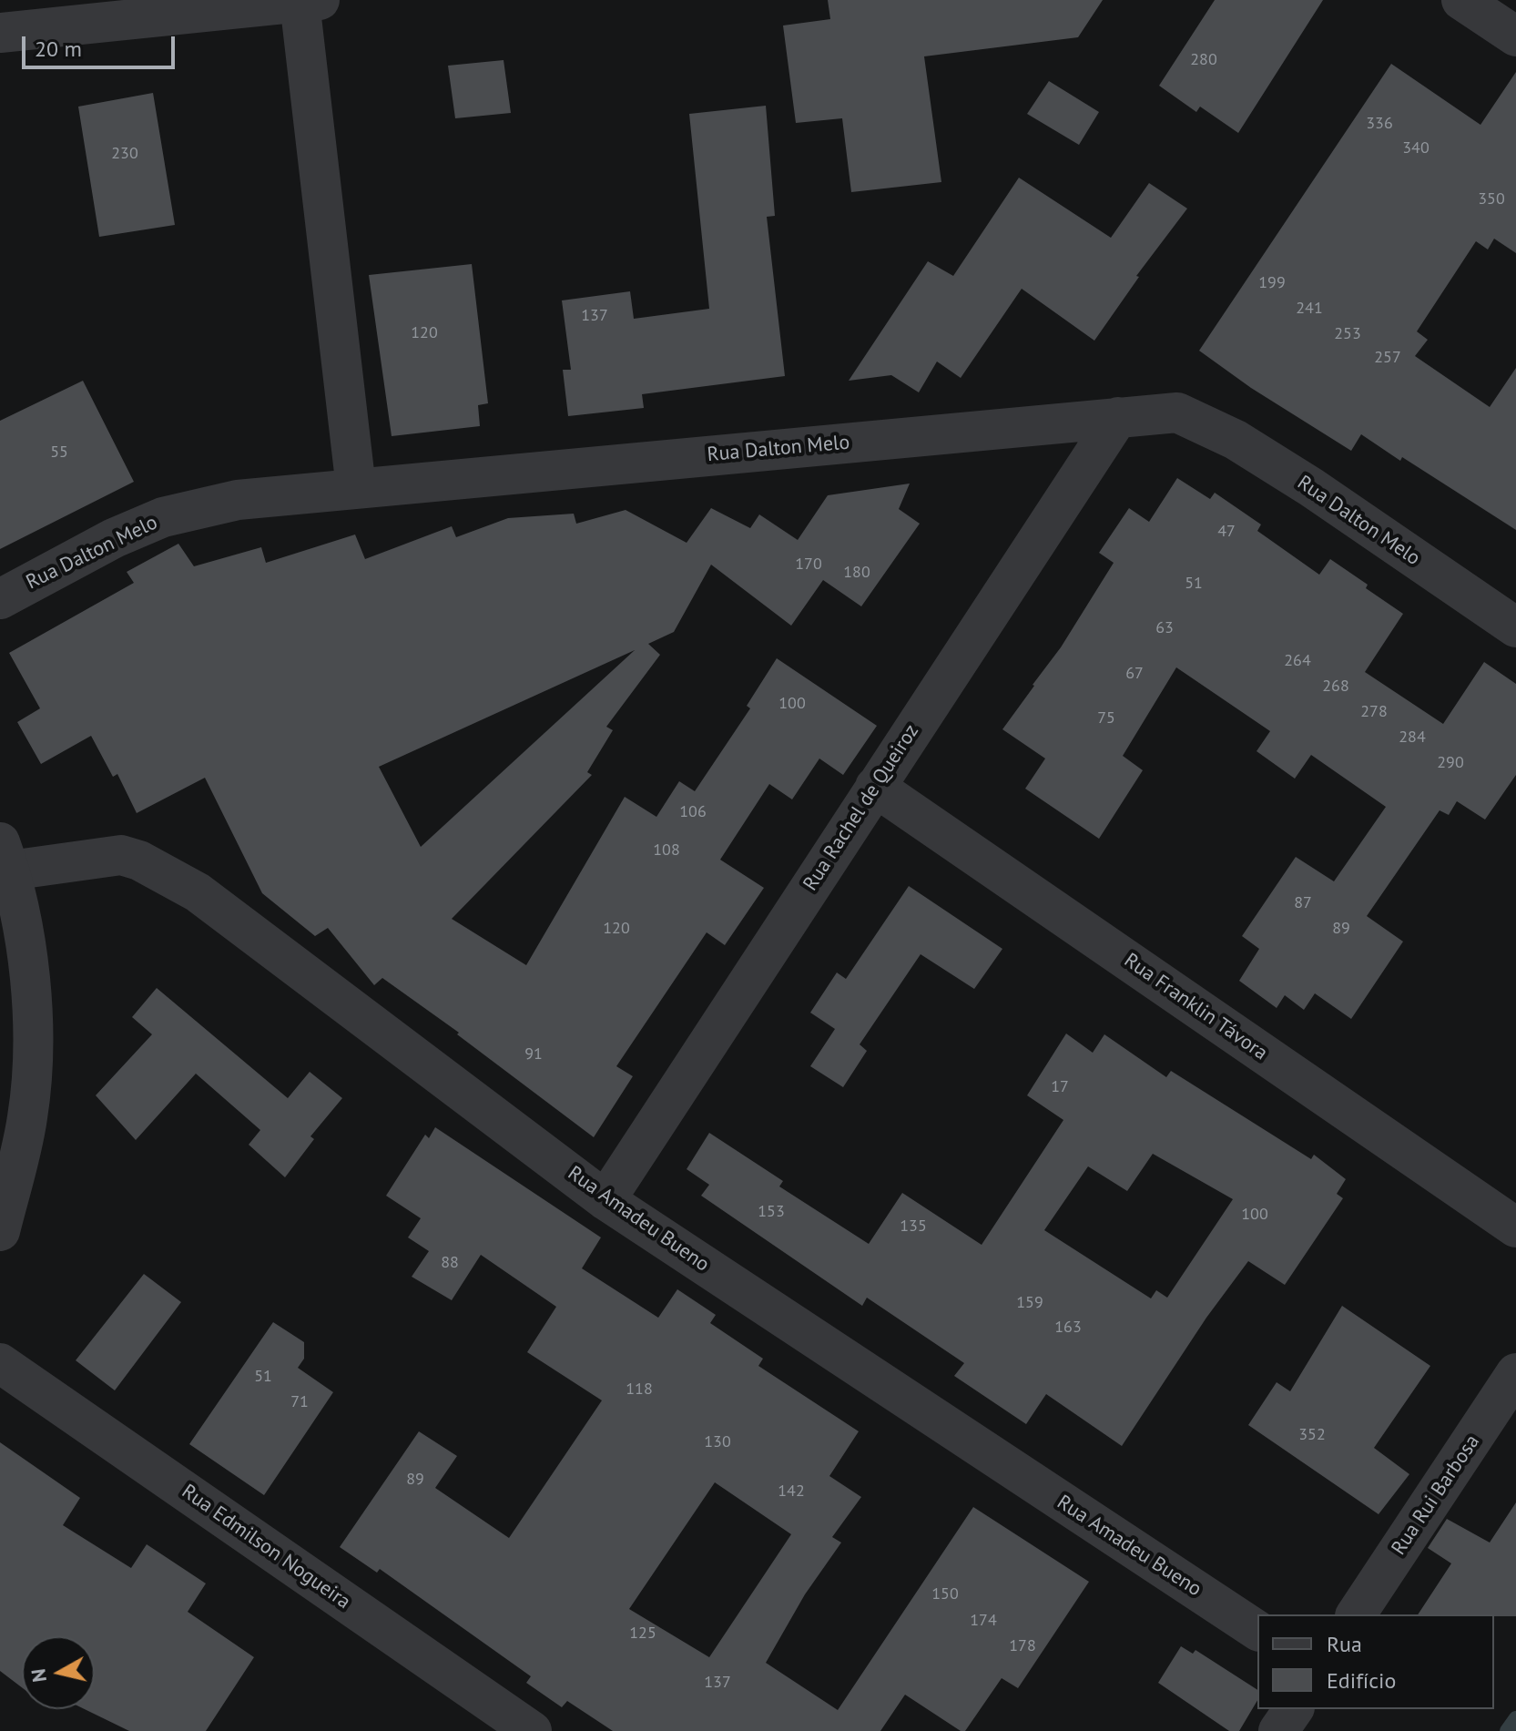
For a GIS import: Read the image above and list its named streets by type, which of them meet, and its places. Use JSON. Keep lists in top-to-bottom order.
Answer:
{
  "streets": {
    "street": [
      "Rua Dalton Melo",
      "Rua Rachel de Queiroz",
      "Rua Franklin Távora",
      "Rua Amadeu Bueno",
      "Rua Rui Barbosa",
      "Rua Edmilson Nogueira"
    ]
  },
  "crossings": [
    ["Rua Dalton Melo", "Rua Rachel de Queiroz"],
    ["Rua Rachel de Queiroz", "Rua Franklin Távora"],
    ["Rua Rachel de Queiroz", "Rua Amadeu Bueno"]
  ],
  "house_numbers": [
    "280",
    "336",
    "340",
    "230",
    "350",
    "199",
    "241",
    "137",
    "120",
    "253",
    "257",
    "55",
    "47",
    "170",
    "180",
    "51",
    "63",
    "264",
    "67",
    "268",
    "100",
    "278",
    "75",
    "284",
    "290",
    "106",
    "108",
    "87",
    "120",
    "89",
    "91",
    "17",
    "153",
    "100",
    "135",
    "88",
    "159",
    "163",
    "51",
    "118",
    "71",
    "352",
    "130",
    "89",
    "142",
    "150",
    "174",
    "125",
    "178",
    "137"
  ],
  "legend": ["Rua", "Edifício"],
  "scale_bar": "20 m",
  "north": "left"
}
